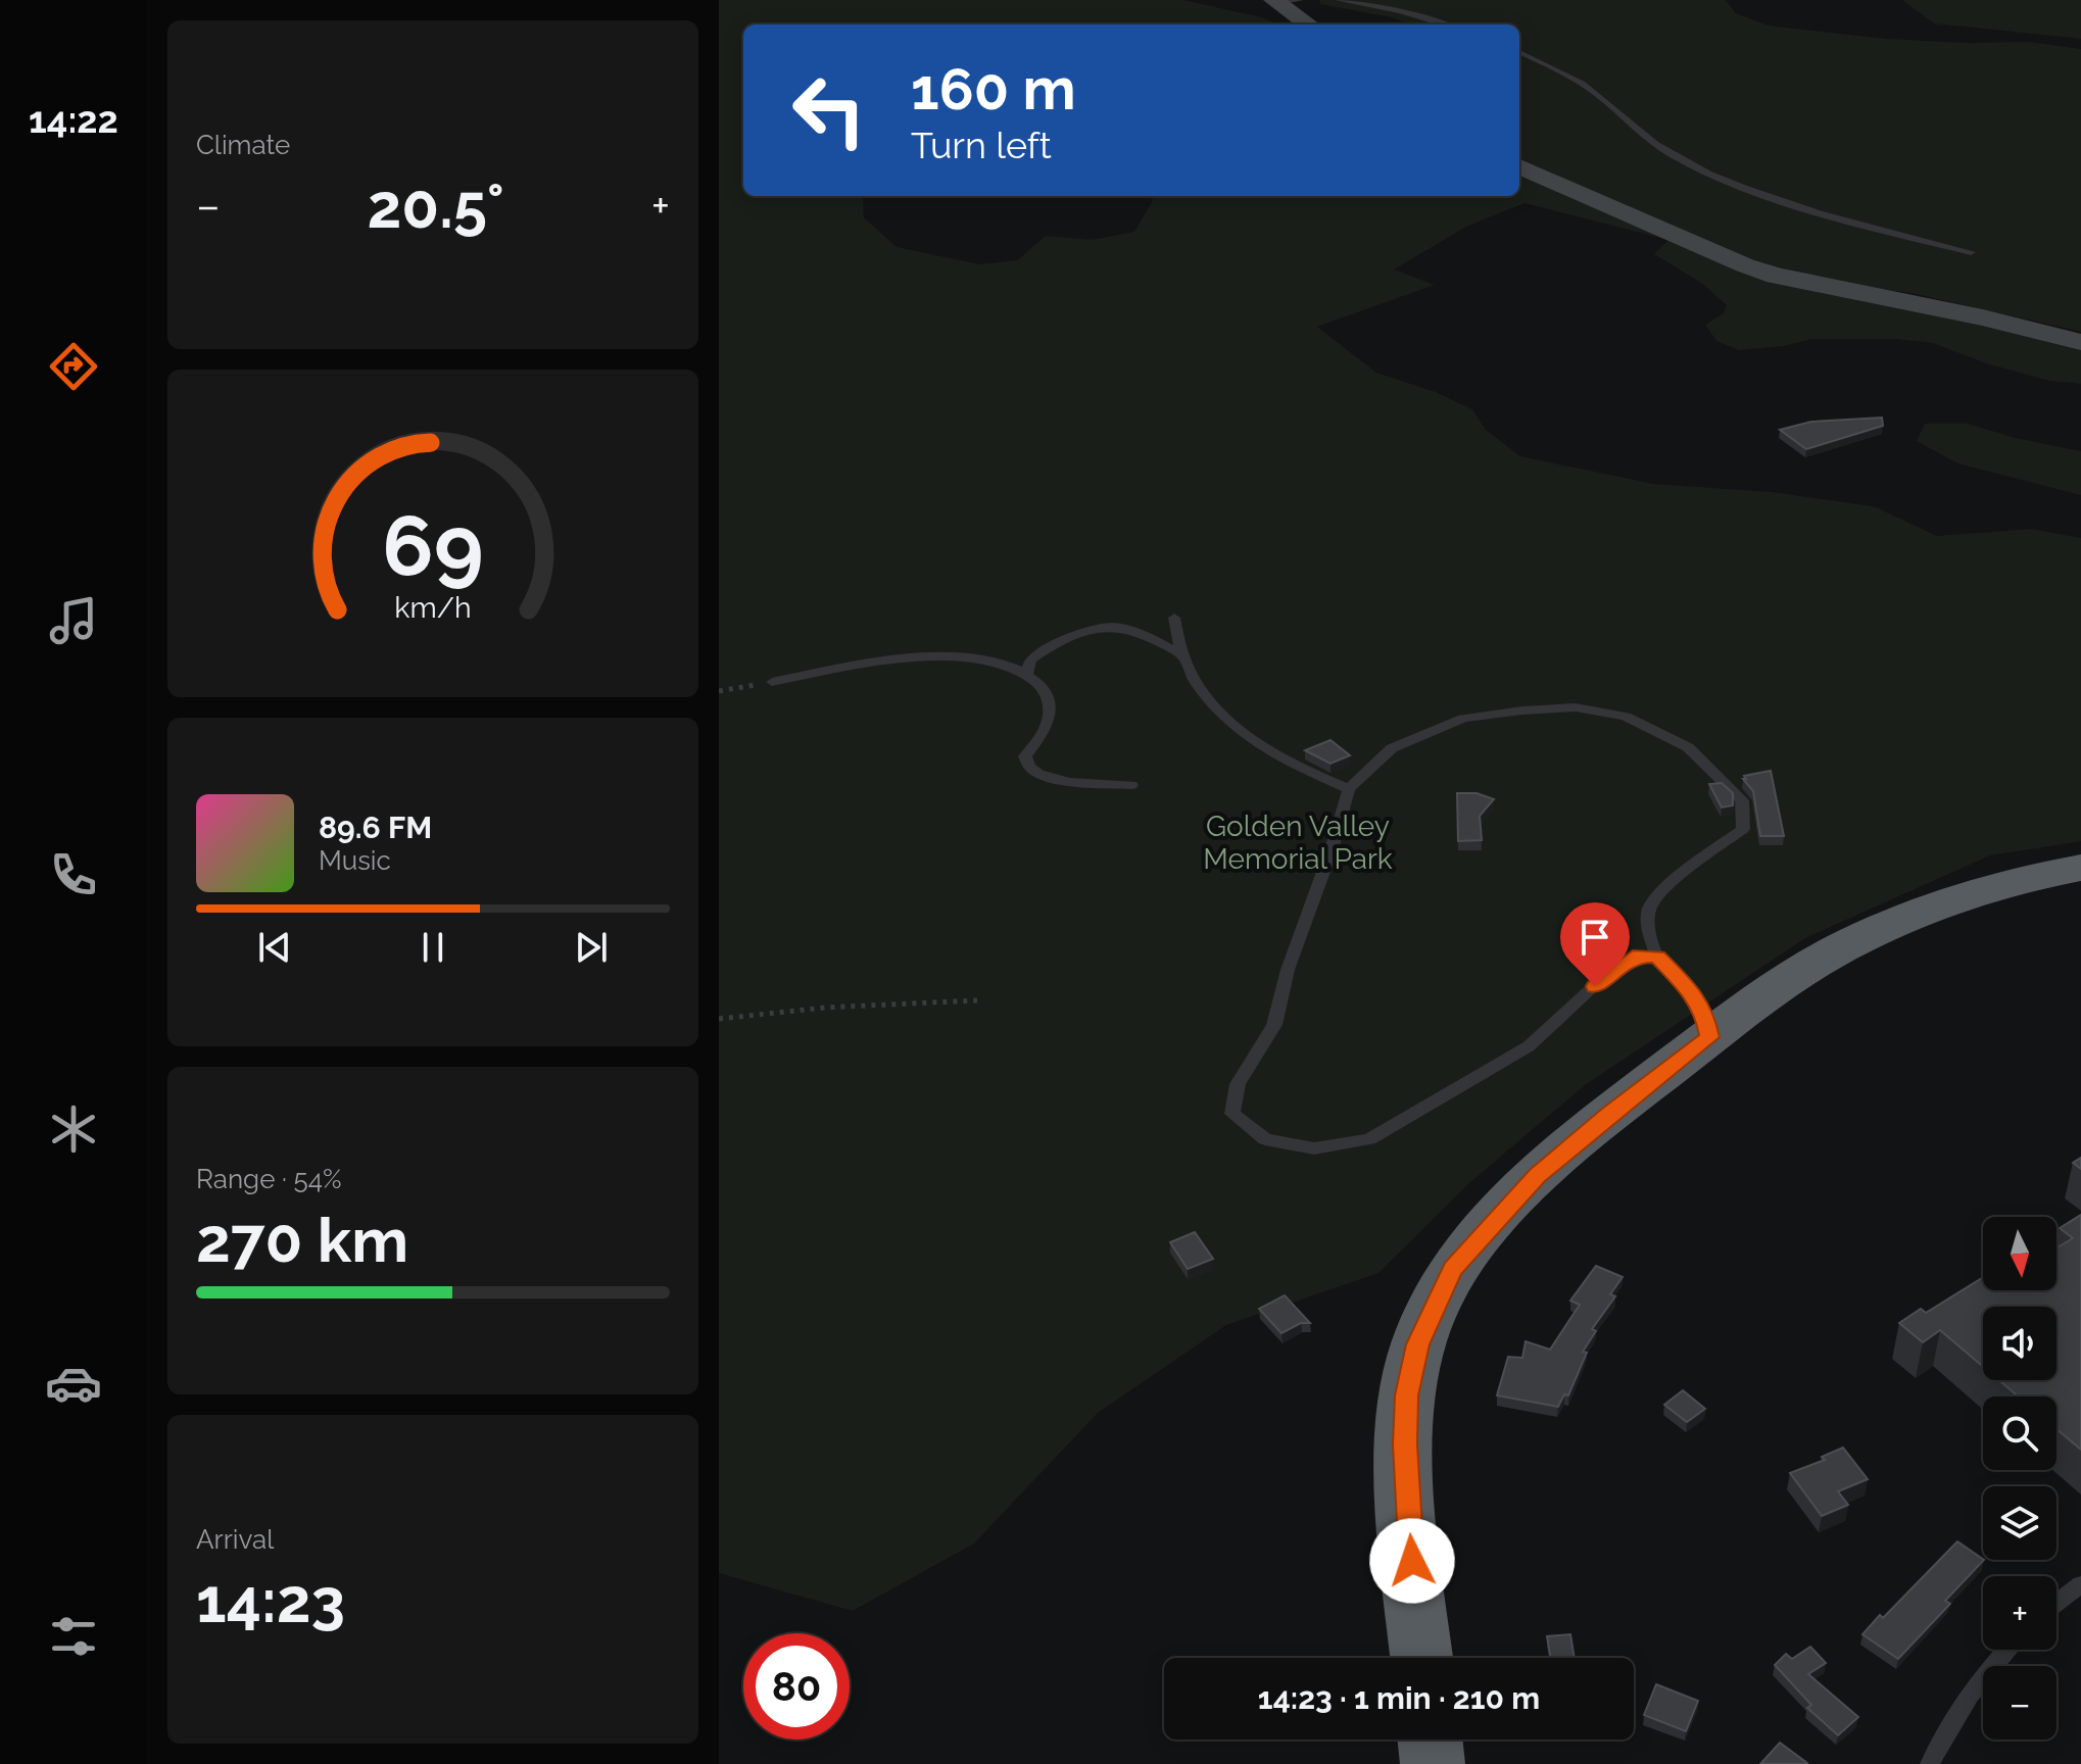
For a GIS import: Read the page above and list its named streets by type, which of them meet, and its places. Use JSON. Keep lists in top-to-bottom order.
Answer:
{
  "parks": ["Golden Valley Memorial Park"],
  "north": "bottom",
  "page": {
    "tabs": "14:22",
    "tile": [
      "Climate",
      ["Range · 54%", "270 km"],
      ["Arrival", "14:23"]
    ],
    "turn": ["160 m", "Turn left"],
    "heat": ["−", "20.5°", "+"],
    "song": ["89.6 FM", "Music"],
    "map_buttons": ["+", "−"],
    "limit": "80",
    "trip": "14:23 · 1 min · 210 m",
    "gauge": ["69", "km/h"]
  }
}
